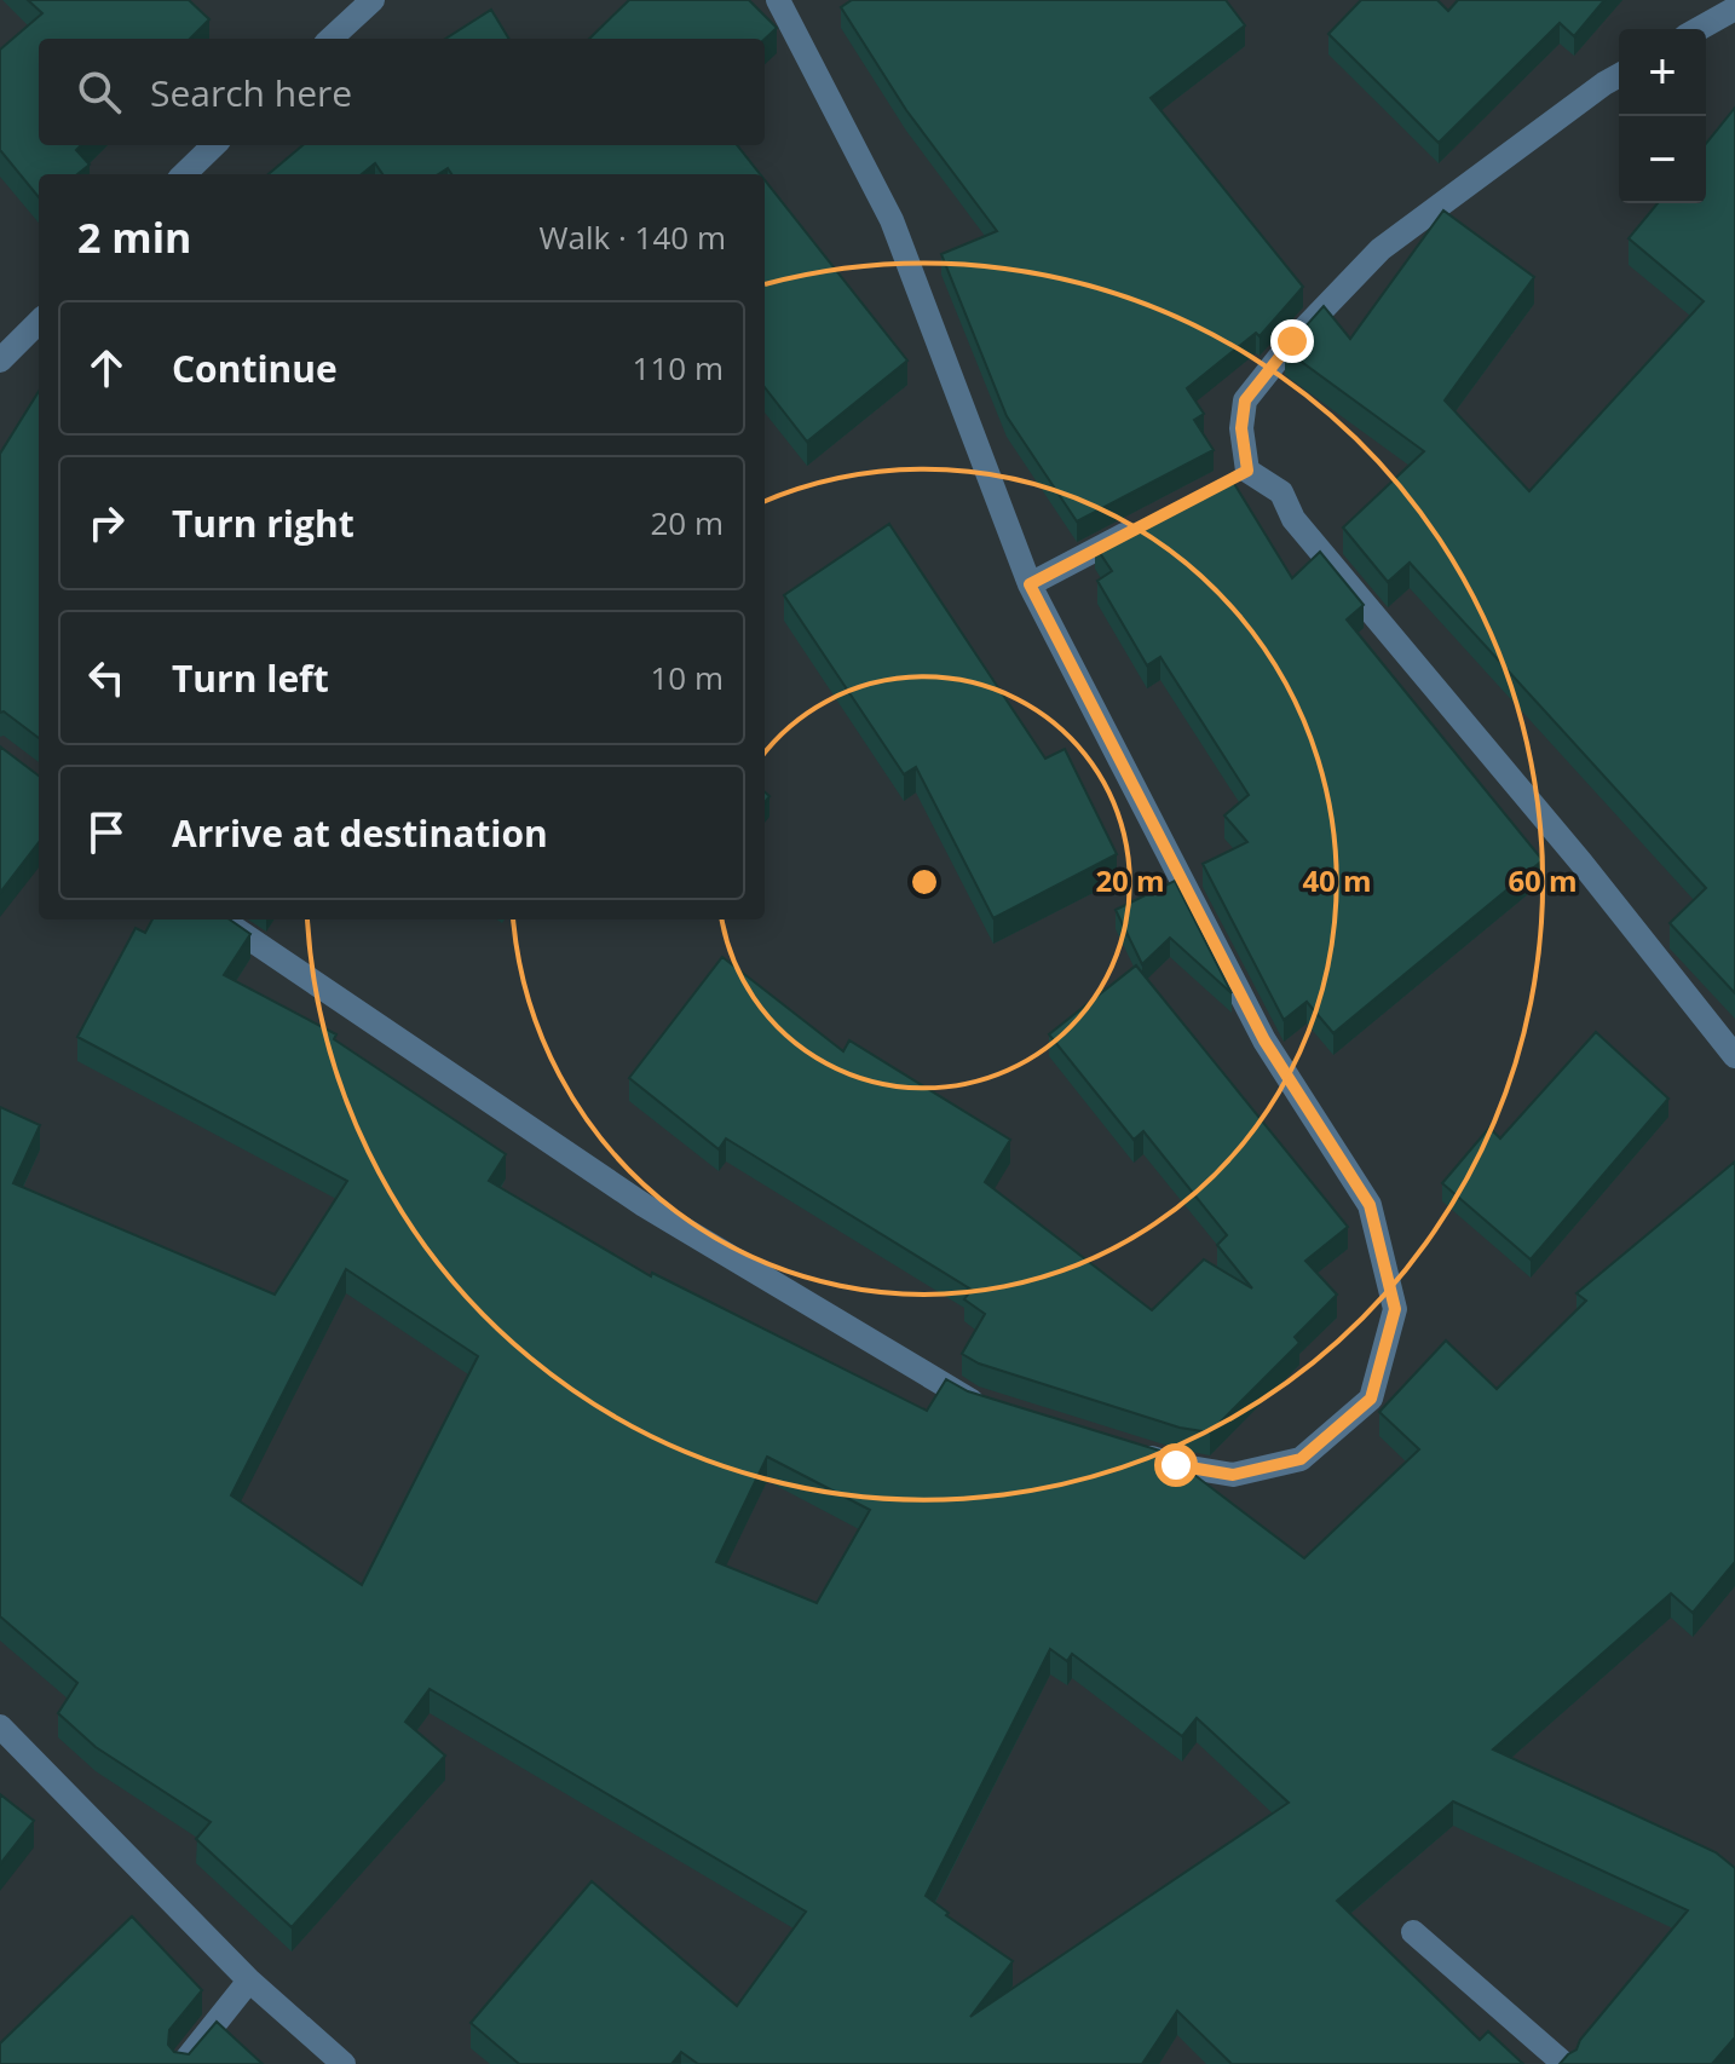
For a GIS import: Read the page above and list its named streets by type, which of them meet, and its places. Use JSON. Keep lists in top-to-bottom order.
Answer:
{
  "page": {
    "map_buttons": ["+", "−"],
    "search": "Search here",
    "heading": ["2 min", "Walk · 140 m"],
    "list": [
      ["Continue", "110 m"],
      ["Turn right", "20 m"],
      ["Turn left", "10 m"],
      "Arrive at destination"
    ]
  },
  "rings": ["20 m", "40 m", "60 m"]
}
